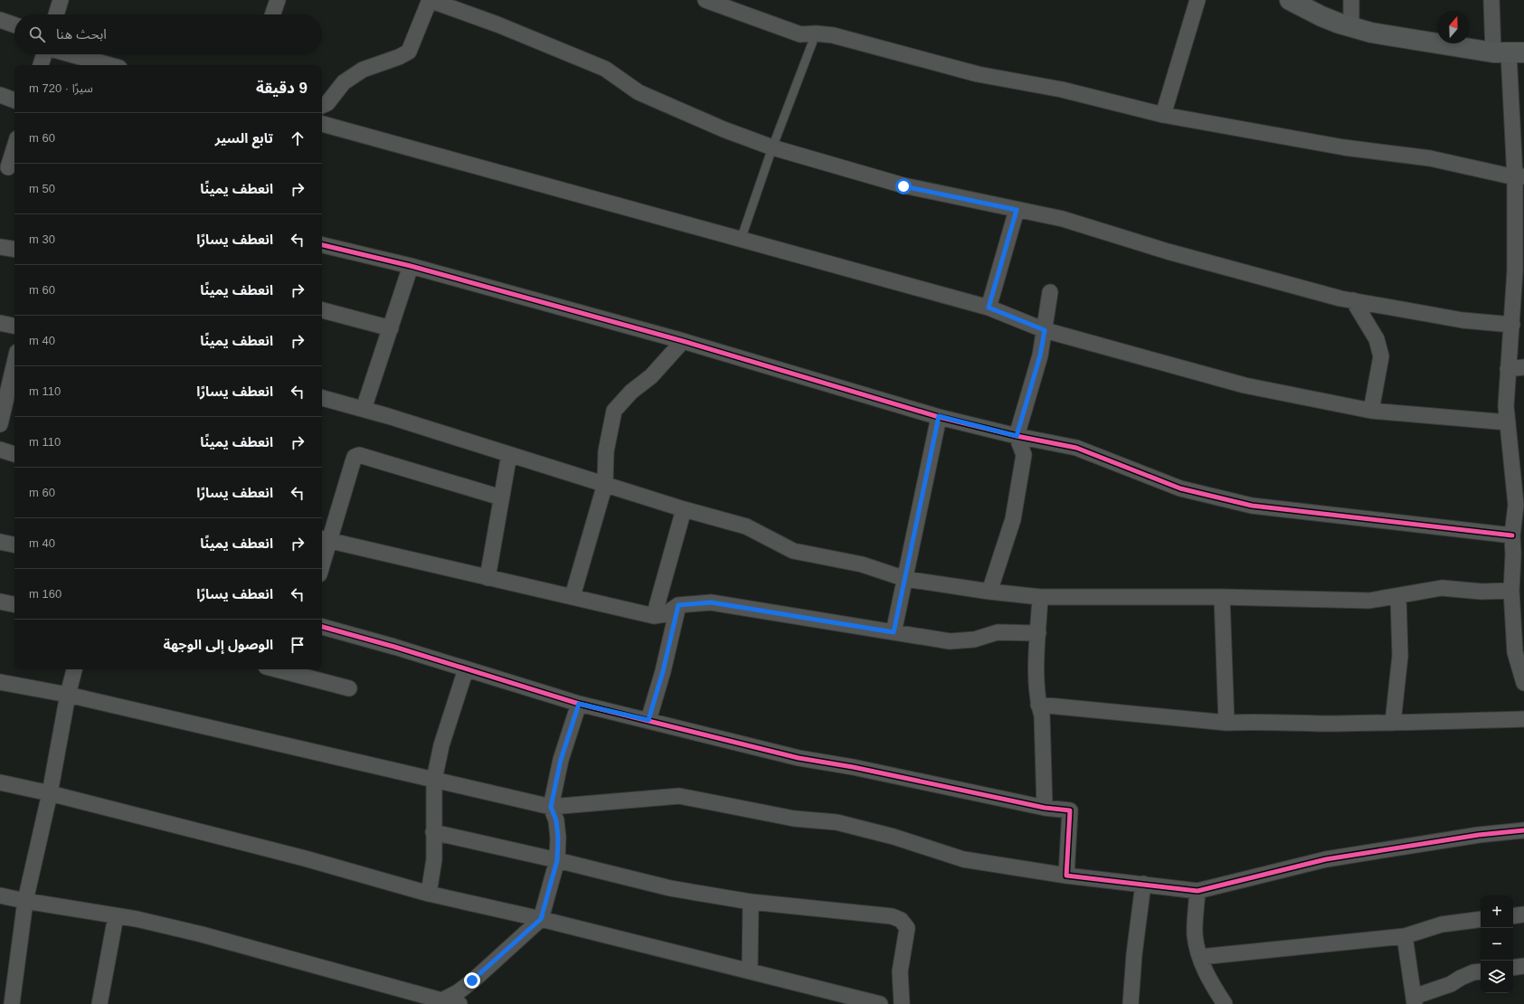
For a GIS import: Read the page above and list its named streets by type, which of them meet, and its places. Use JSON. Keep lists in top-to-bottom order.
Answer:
{
  "north": "top",
  "page": {
    "search": "ابحث هنا",
    "heading": ["9 دقيقة", "سيرًا · 720 m"],
    "list": [
      ["تابع السير", "60 m"],
      ["انعطف يمينًا", "50 m"],
      ["انعطف يسارًا", "30 m"],
      ["انعطف يمينًا", "60 m"],
      ["انعطف يمينًا", "40 m"],
      ["انعطف يسارًا", "110 m"],
      ["انعطف يمينًا", "110 m"],
      ["انعطف يسارًا", "60 m"],
      ["انعطف يمينًا", "40 m"],
      ["انعطف يسارًا", "160 m"],
      "الوصول إلى الوجهة"
    ],
    "map_buttons": ["+", "−"]
  }
}
